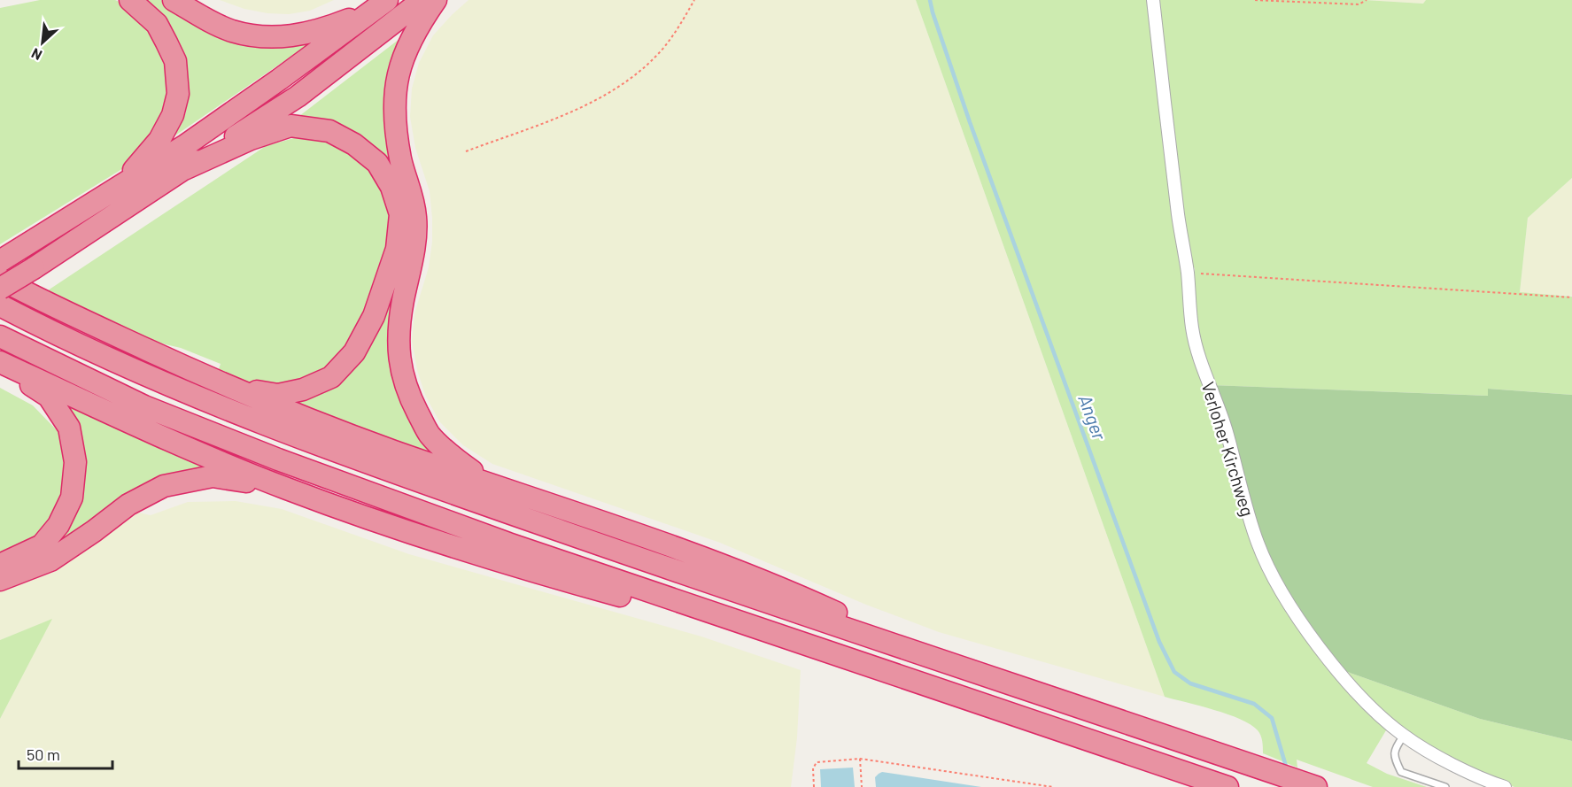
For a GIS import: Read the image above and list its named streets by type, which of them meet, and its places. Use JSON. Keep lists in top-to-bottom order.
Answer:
{
  "streets": {
    "street": ["Verloher Kirchweg"]
  },
  "water": ["Anger"],
  "scale_bar": "50 m",
  "north": "bottom left"
}
